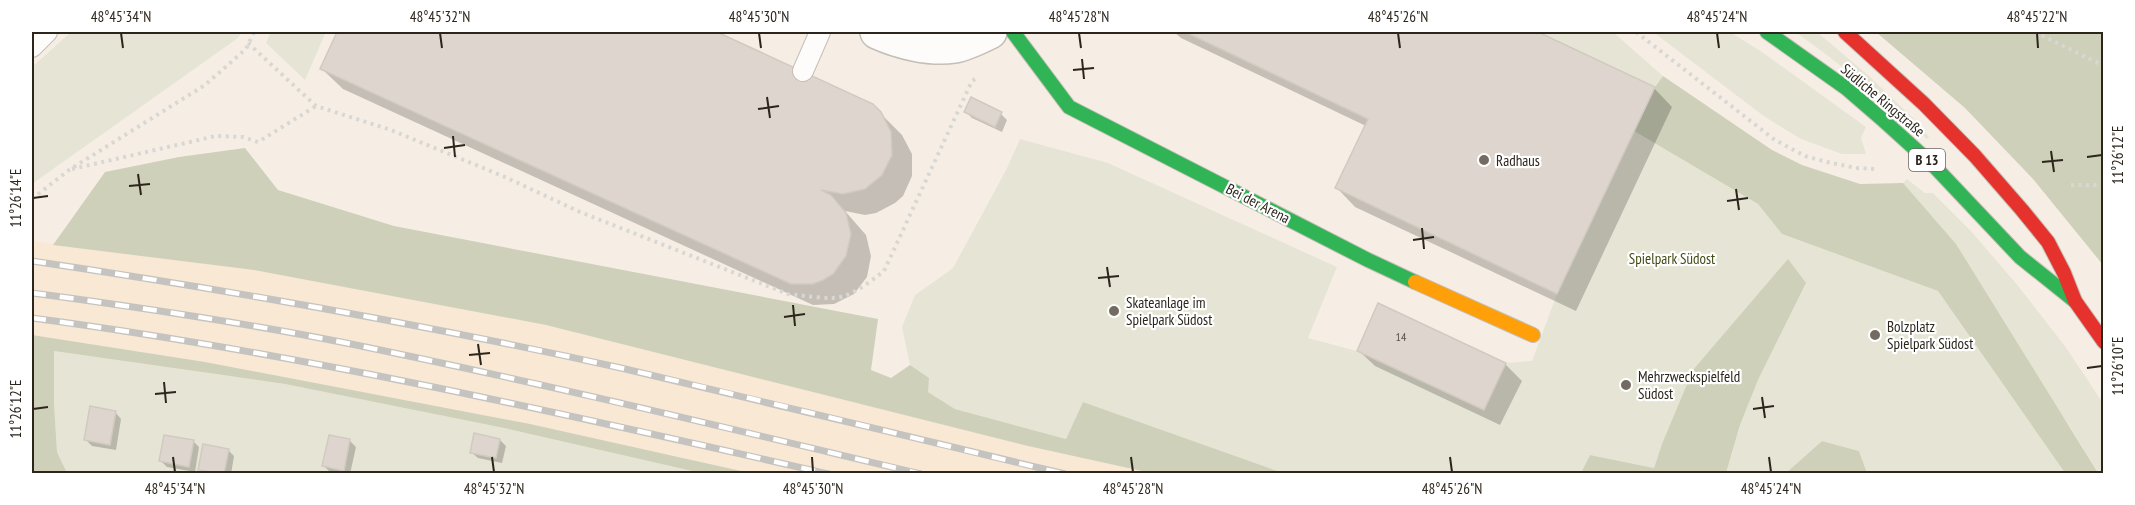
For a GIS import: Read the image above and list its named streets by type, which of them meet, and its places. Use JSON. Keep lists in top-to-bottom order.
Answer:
{
  "streets": {
    "main road": ["Südliche Ringstraße", "B 13", "Bei der Arena"]
  },
  "parks": ["Spielpark Südost"],
  "places": [
    "Radhaus",
    "Skateanlage im Spielpark Südost",
    "Bolzplatz Spielpark Südost",
    "Mehrzweckspielfeld Südost"
  ],
  "house_numbers": ["14"],
  "coordinates": [
    "48°45'34\"N",
    "48°45'32\"N",
    "48°45'30\"N",
    "48°45'28\"N",
    "48°45'26\"N",
    "48°45'24\"N",
    "48°45'22\"N",
    "11°26'12\"E",
    "11°26'14\"E",
    "11°26'10\"E"
  ]
}
